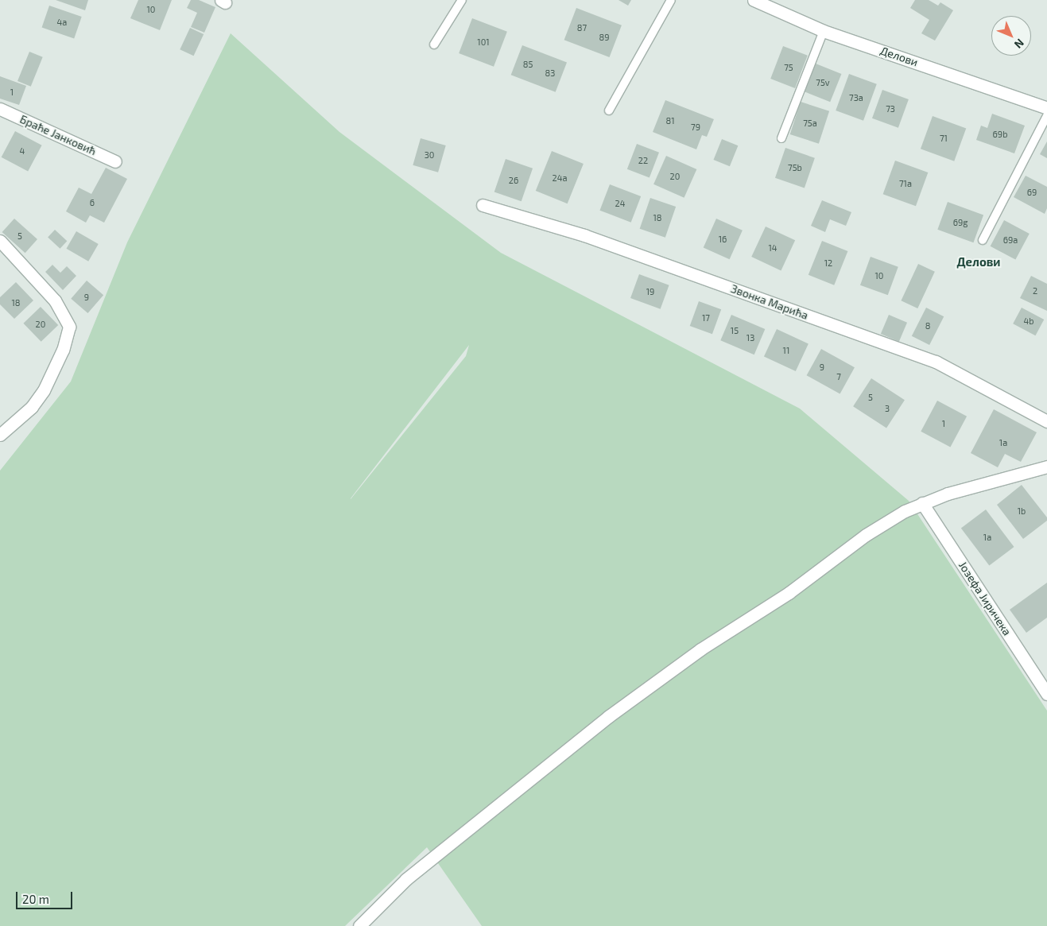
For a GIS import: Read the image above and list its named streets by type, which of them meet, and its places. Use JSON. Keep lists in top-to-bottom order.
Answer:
{
  "streets": {
    "street": [
      "Делови",
      "Браће Јанковић",
      "Звонка Марића",
      "Јозефа Јиричека"
    ]
  },
  "districts": ["Делови"],
  "house_numbers": [
    "10",
    "4a",
    "87",
    "89",
    "101",
    "85",
    "75",
    "83",
    "75v",
    "1",
    "73a",
    "73",
    "81",
    "75a",
    "79",
    "69b",
    "71",
    "4",
    "30",
    "22",
    "75b",
    "20",
    "24a",
    "26",
    "71a",
    "69",
    "6",
    "24",
    "18",
    "69g",
    "5",
    "16",
    "69a",
    "14",
    "12",
    "10",
    "2",
    "19",
    "9",
    "18",
    "17",
    "4b",
    "20",
    "8",
    "15",
    "13",
    "11",
    "9",
    "7",
    "5",
    "3",
    "1",
    "1a",
    "1b",
    "1a"
  ],
  "scale_bar": "20 m",
  "north": "bottom right"
}
